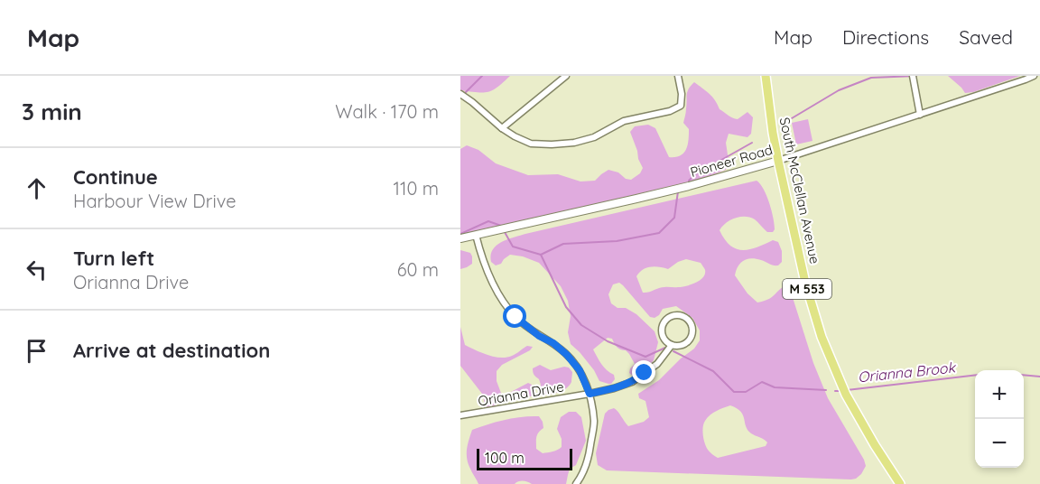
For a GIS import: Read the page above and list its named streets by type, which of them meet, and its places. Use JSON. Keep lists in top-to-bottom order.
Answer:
{
  "streets": {
    "main road": ["South McClellan Avenue", "M 553"],
    "street": ["Pioneer Road", "Orianna Drive"]
  },
  "crossings": [
    ["Pioneer Road", "South McClellan Avenue"]
  ],
  "water": ["Orianna Brook"],
  "scale_bar": "100 m",
  "page": {
    "header": "Map",
    "nav": ["Map", "Directions", "Saved"],
    "heading": ["3 min", "Walk · 170 m"],
    "list": [
      ["Continue", "Harbour View Drive", "110 m"],
      ["Turn left", "Orianna Drive", "60 m"],
      "Arrive at destination"
    ],
    "map_buttons": ["+", "−"],
    "scale": "100 m"
  }
}
